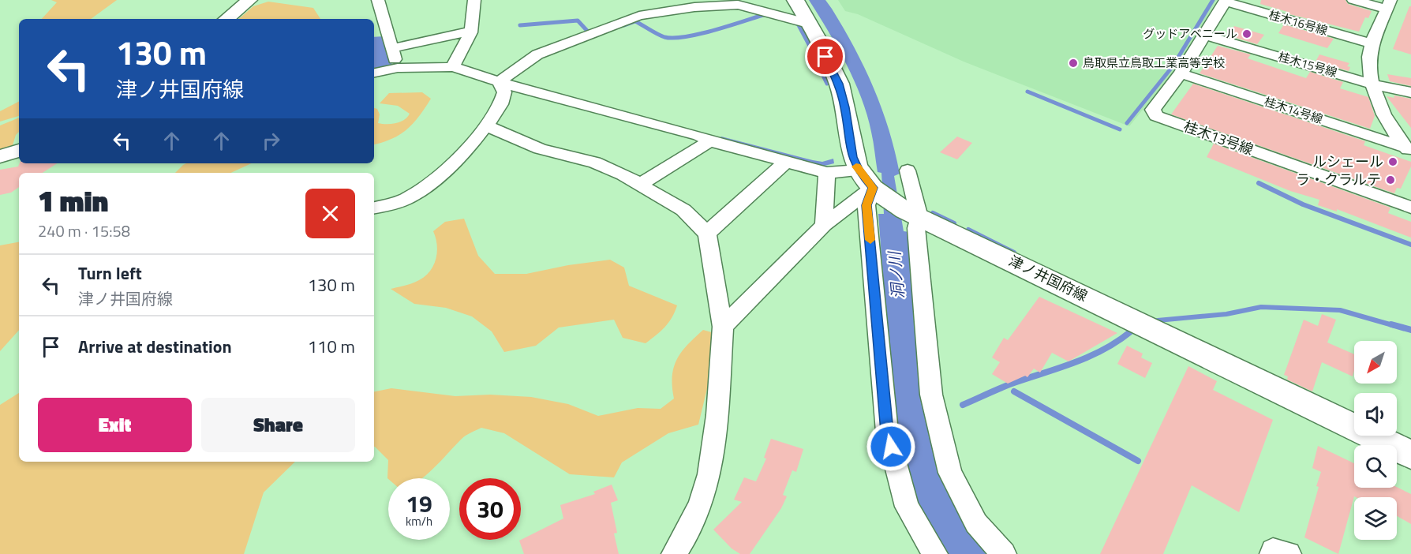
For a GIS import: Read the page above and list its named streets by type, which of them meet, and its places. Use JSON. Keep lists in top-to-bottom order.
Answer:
{
  "streets": {
    "main road": ["津ノ井国府線"],
    "street": [
      "桂木16号線",
      "桂木15号線",
      "桂木14号線",
      "桂木13号線"
    ]
  },
  "crossings": [
    ["桂木16号線", "桂木13号線"],
    ["桂木15号線", "桂木13号線"],
    ["桂木14号線", "桂木13号線"]
  ],
  "water": ["洞ノ川"],
  "places": [
    "グッドアベニール",
    "鳥取県立鳥取工業高等学校",
    "ルシェール",
    "ラ・クラルテ"
  ],
  "north": "bottom left",
  "page": {
    "turn": ["130 m", "津ノ井国府線"],
    "heading": ["1 min", "240 m · 15:58"],
    "list": [
      {
        "name": "Turn left",
        "note": "津ノ井国府線",
        "value": "130 m"
      },
      {
        "name": "Arrive at destination",
        "value": "110 m"
      }
    ],
    "buttons": ["Exit", "Share"],
    "speed": "19 km/h",
    "limit": "30"
  }
}
